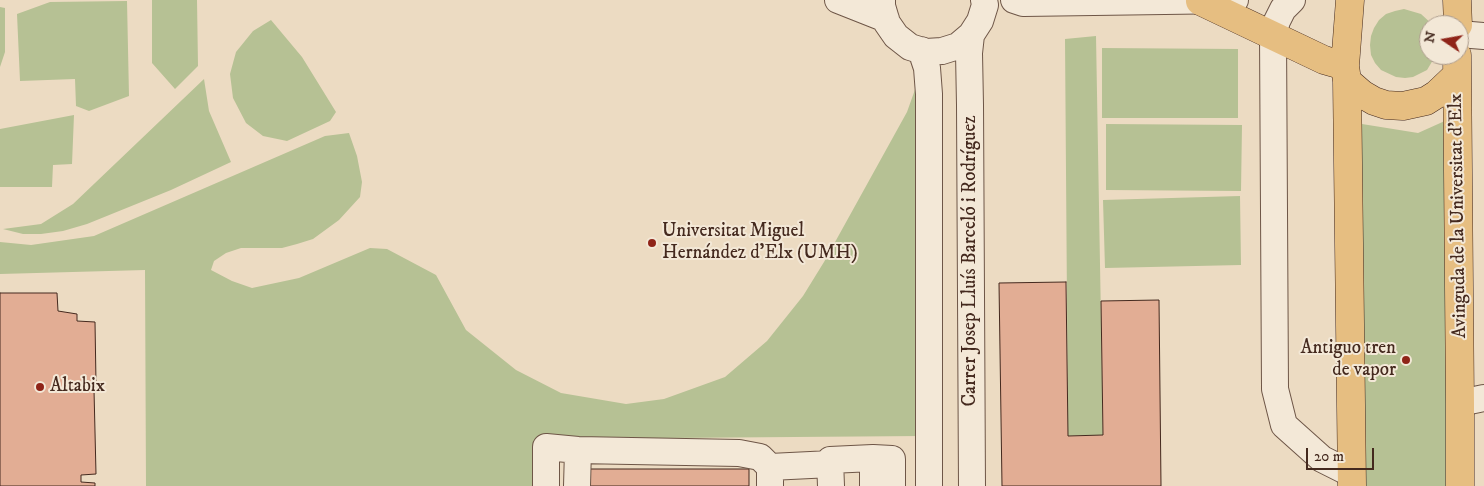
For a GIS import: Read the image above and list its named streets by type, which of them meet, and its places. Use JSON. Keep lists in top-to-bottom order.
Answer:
{
  "streets": {
    "highway": ["Avinguda de la Universitat d'Elx"],
    "street": ["Carrer Josep Lluís Barceló i Rodríguez"]
  },
  "places": ["Universitat Miguel Hernández d'Elx (UMH)", "Antiguo tren de vapor", "Altabix"],
  "scale_bar": "20 m",
  "north": "left"
}
